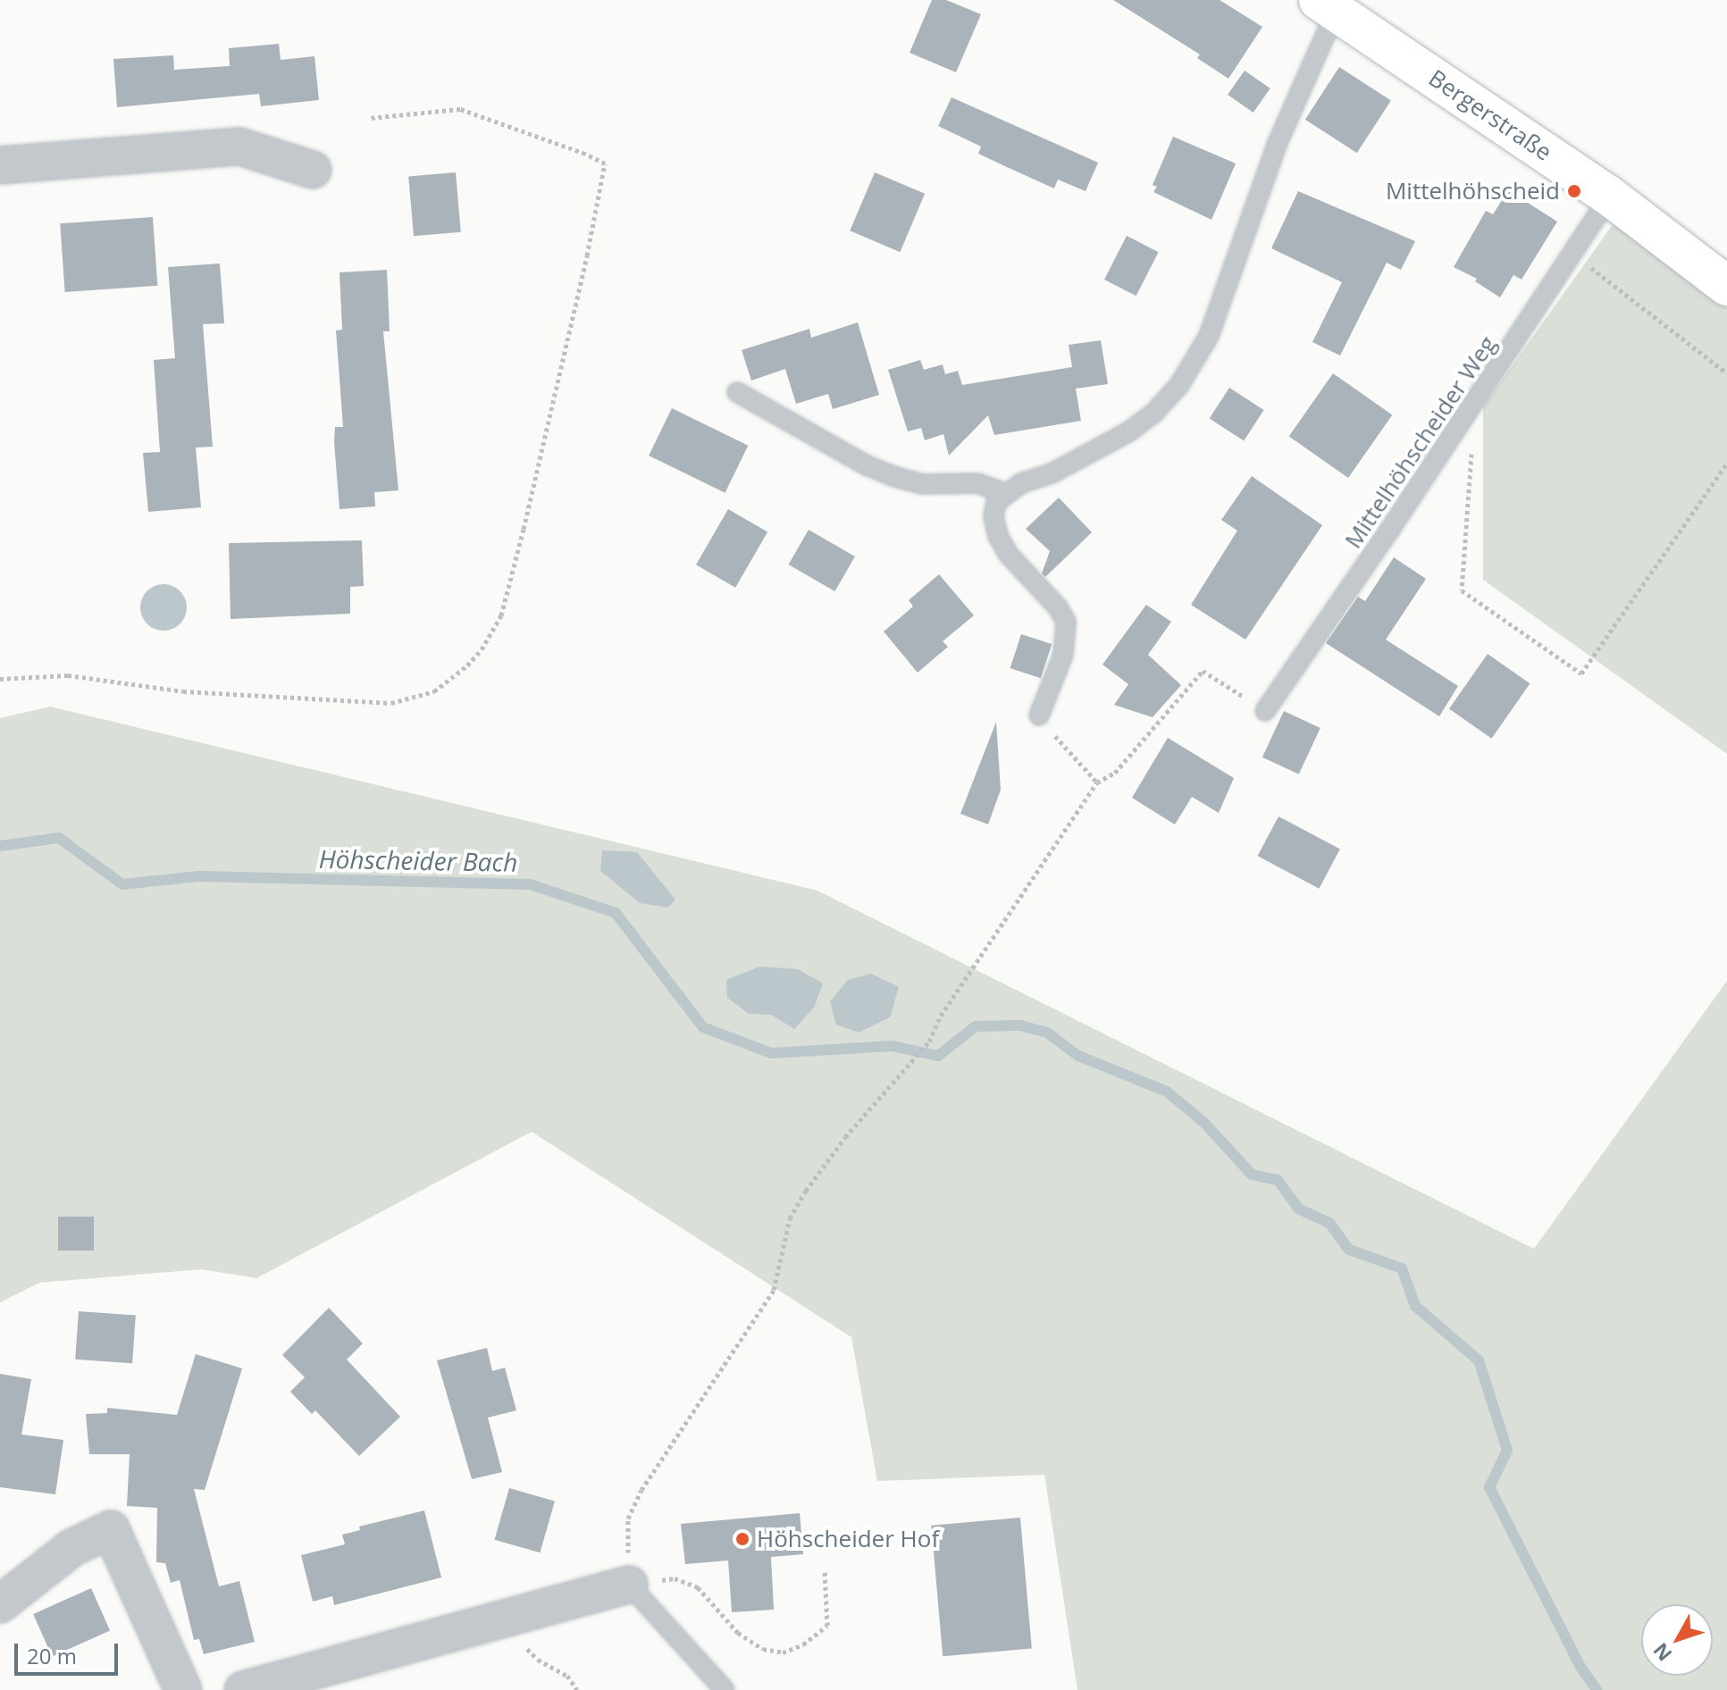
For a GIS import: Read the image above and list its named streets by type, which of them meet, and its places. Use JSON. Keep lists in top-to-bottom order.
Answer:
{
  "streets": {
    "street": ["Bergerstraße"],
    "lane": ["Mittelhöhscheider Weg"]
  },
  "crossings": [
    ["Bergerstraße", "Mittelhöhscheider Weg"]
  ],
  "water": ["Höhscheider Bach"],
  "places": ["Mittelhöhscheid", "Höhscheider Hof"],
  "scale_bar": "20 m",
  "north": "bottom left"
}
